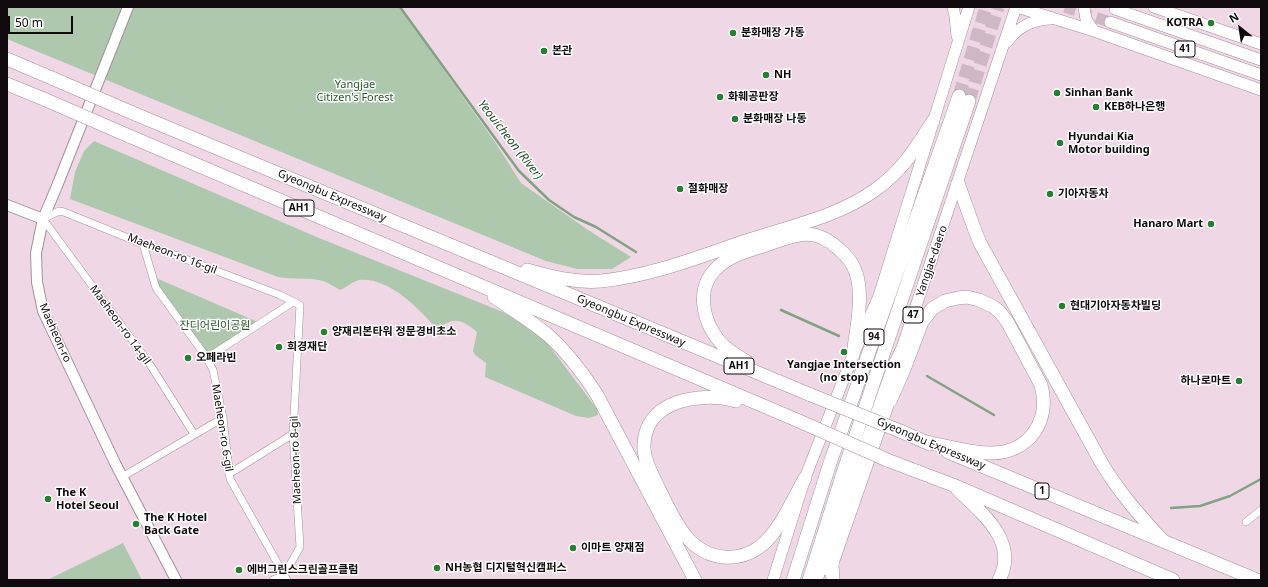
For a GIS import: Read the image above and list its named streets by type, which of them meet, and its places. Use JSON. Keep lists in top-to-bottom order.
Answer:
{
  "streets": {
    "highway": [
      "Gyeongbu Expressway",
      "AH1",
      "Yangjae-daero",
      "94",
      "1"
    ],
    "main road": ["41", "47", "Maeheon-ro"],
    "street": [
      "Maeheon-ro 16-gil",
      "Maeheon-ro 14-gil",
      "Maeheon-ro 6-gil",
      "Maeheon-ro 8-gil"
    ]
  },
  "crossings": [
    ["Maeheon-ro 16-gil", "Maeheon-ro 14-gil"],
    ["Maeheon-ro 16-gil", "Maeheon-ro"],
    ["Maeheon-ro 16-gil", "Maeheon-ro 6-gil"],
    ["Maeheon-ro 16-gil", "Maeheon-ro 8-gil"],
    ["Maeheon-ro 14-gil", "Maeheon-ro"],
    ["Maeheon-ro 6-gil", "Maeheon-ro 8-gil"]
  ],
  "water": ["Yeouicheon (River)"],
  "parks": ["Yangjae Citizen's Forest", "잔디어린이공원"],
  "places": [
    "KOTRA",
    "분화매장 가동",
    "본관",
    "NH",
    "Sinhan Bank",
    "화훼공판장",
    "KEB하나은행",
    "분화매장 나동",
    "Hyundai Kia Motor building",
    "절화매장",
    "기아자동차",
    "Hanaro Mart",
    "현대기아자동차빌딩",
    "양재리본타워 정문경비초소",
    "희경재단",
    "Yangjae Intersection (no stop)",
    "오페라빈",
    "하나로마트",
    "The K Hotel Seoul",
    "The K Hotel Back Gate",
    "이마트 양재점",
    "NH농협 디지털혁신캠퍼스",
    "에버그린스크린골프클럼"
  ],
  "scale_bar": "50 m",
  "north": "top left"
}
